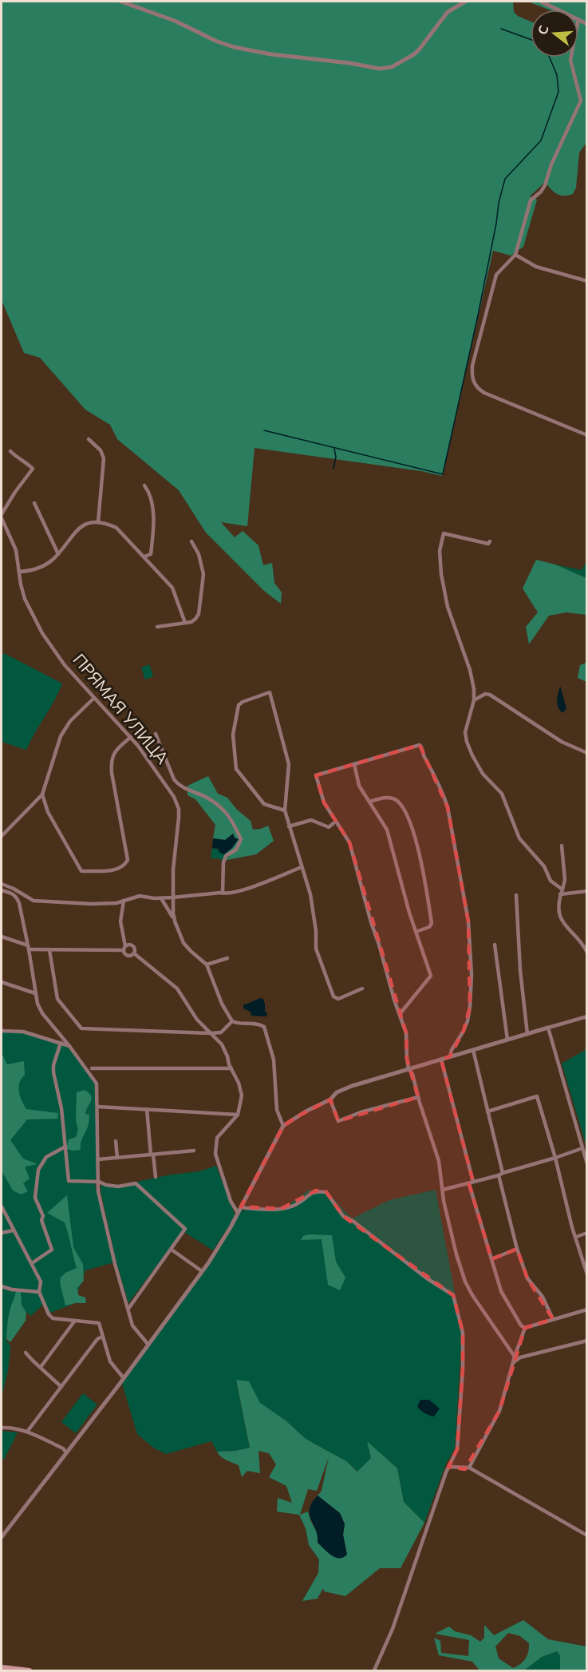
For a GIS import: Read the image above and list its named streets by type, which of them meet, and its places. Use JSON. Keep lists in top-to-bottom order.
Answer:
{
  "streets": {
    "street": ["ПРЯМАЯ УЛИЦА"]
  },
  "north": "left"
}
